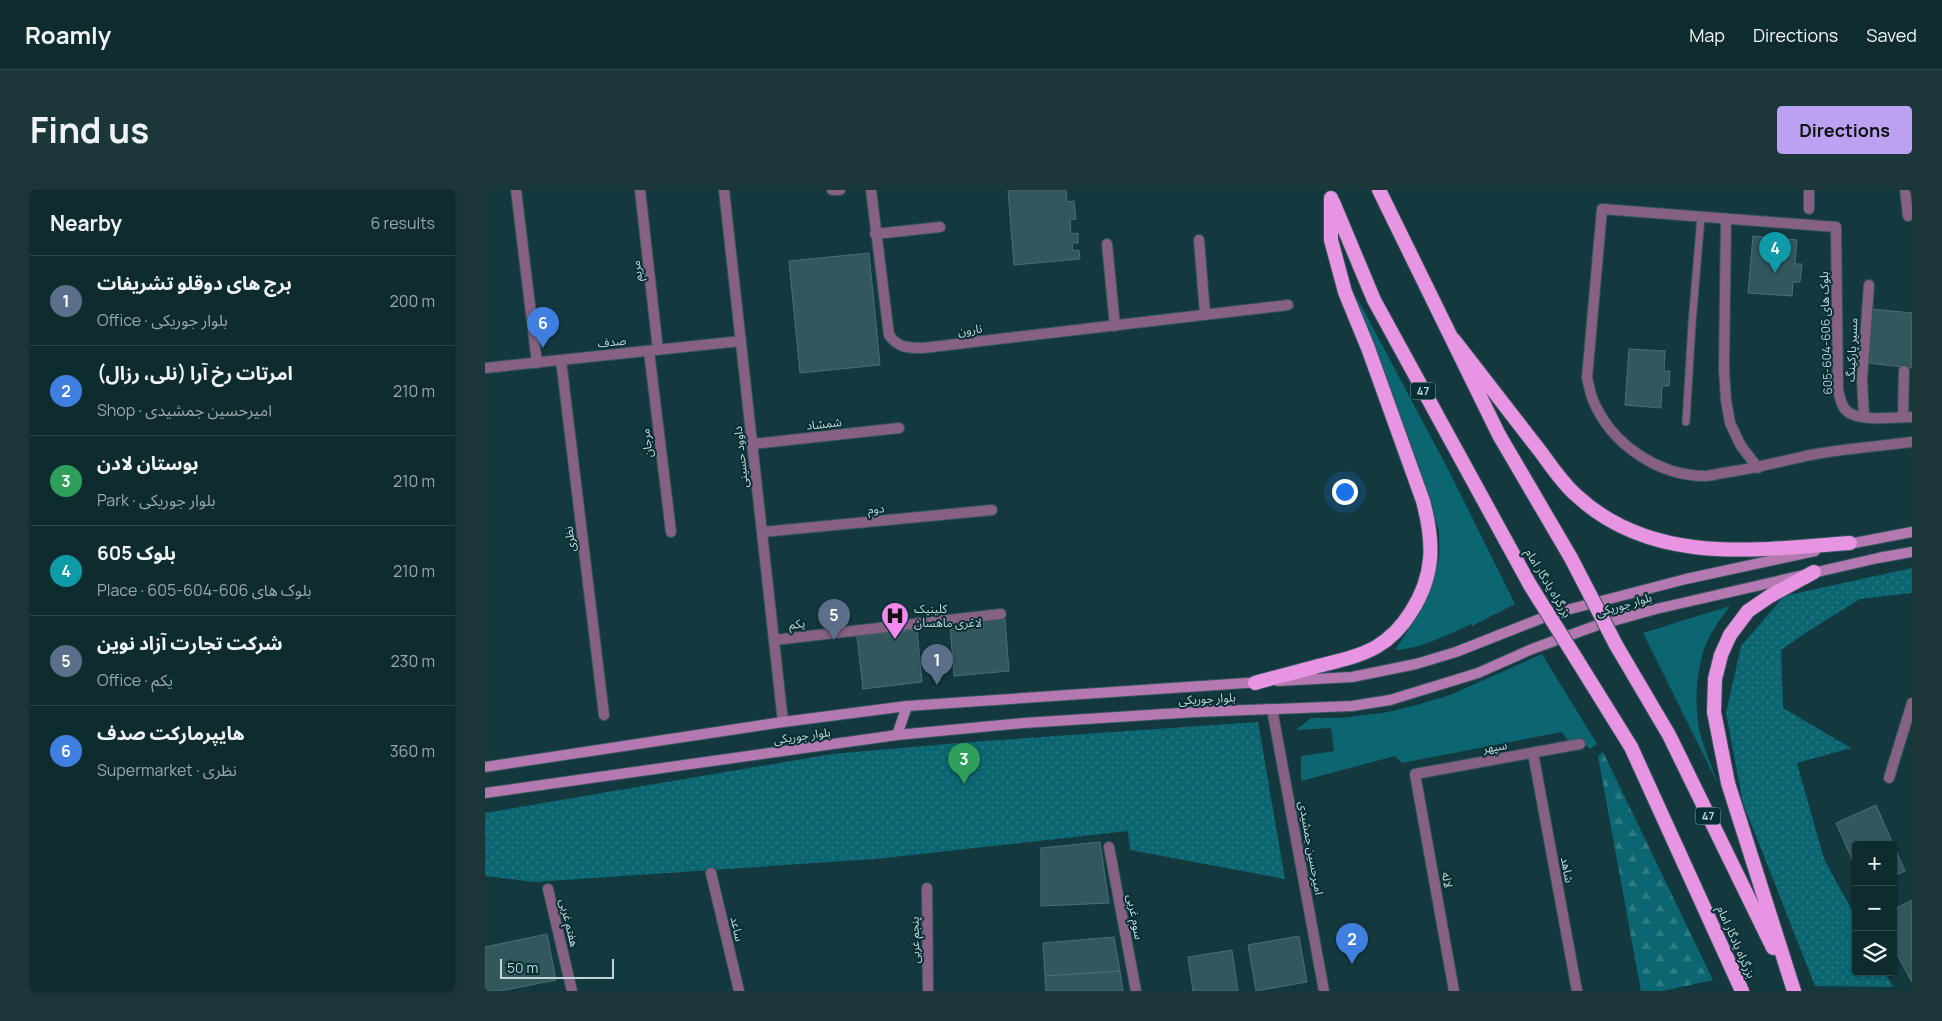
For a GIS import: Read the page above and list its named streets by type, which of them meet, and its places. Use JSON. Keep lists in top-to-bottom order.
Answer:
{
  "streets": {
    "highway": ["47", "بزرگراه یادگار امام"],
    "main road": ["بلوار جوریکی"],
    "street": [
      "مریم",
      "نارون",
      "بلوک های 606-604-605",
      "صدف",
      "مسیر پارکینگ",
      "شمشاد",
      "مرجان",
      "داوود حسینی",
      "دوم",
      "نظری",
      "یکم",
      "سپهر",
      "امیرحسین جمشیدی",
      "شاهد",
      "لاله",
      "سوم غربی",
      "هفتم غربی",
      "ساعد",
      "پنجم غربی"
    ]
  },
  "crossings": [
    ["مریم", "صدف"],
    ["مریم", "مرجان"],
    ["بلوک های 606-604-605", "مسیر پارکینگ"],
    ["صدف", "مرجان"],
    ["صدف", "داوود حسینی"],
    ["صدف", "نظری"],
    ["شمشاد", "داوود حسینی"],
    ["داوود حسینی", "دوم"],
    ["داوود حسینی", "بلوار جوریکی"],
    ["داوود حسینی", "یکم"],
    ["بلوار جوریکی", "امیرحسین جمشیدی"],
    ["سپهر", "شاهد"],
    ["سپهر", "لاله"]
  ],
  "places": {
    "hospital": ["کلینیک لاغری ماهسان"]
  },
  "scale_bar": "50 m",
  "page": {
    "header": "Roamly",
    "nav": ["Map", "Directions", "Saved"],
    "title": "Find us",
    "buttons": "Directions",
    "heading": ["Nearby", "6 results"],
    "pins": [
      "4",
      "6",
      "5",
      "1",
      "3",
      "2"
    ],
    "list": [
      {
        "mark": "1",
        "name": "برج های دوقلو تشریفات",
        "note": "Office · بلوار جوریکی",
        "value": "200 m"
      },
      {
        "mark": "2",
        "name": "امرتات رخ آرا (نلی، رزال)",
        "note": "Shop · امیرحسین جمشیدی",
        "value": "210 m"
      },
      {
        "mark": "3",
        "name": "بوستان لادن",
        "note": "Park · بلوار جوریکی",
        "value": "210 m"
      },
      {
        "mark": "4",
        "name": "بلوک 605",
        "note": "Place · بلوک های 606-604-605",
        "value": "210 m"
      },
      {
        "mark": "5",
        "name": "شرکت تجارت آزاد نوین",
        "note": "Office · یکم",
        "value": "230 m"
      },
      {
        "mark": "6",
        "name": "هایپرمارکت صدف",
        "note": "Supermarket · نظری",
        "value": "360 m"
      }
    ],
    "map_buttons": ["+", "−"],
    "scale": "50 m"
  }
}
